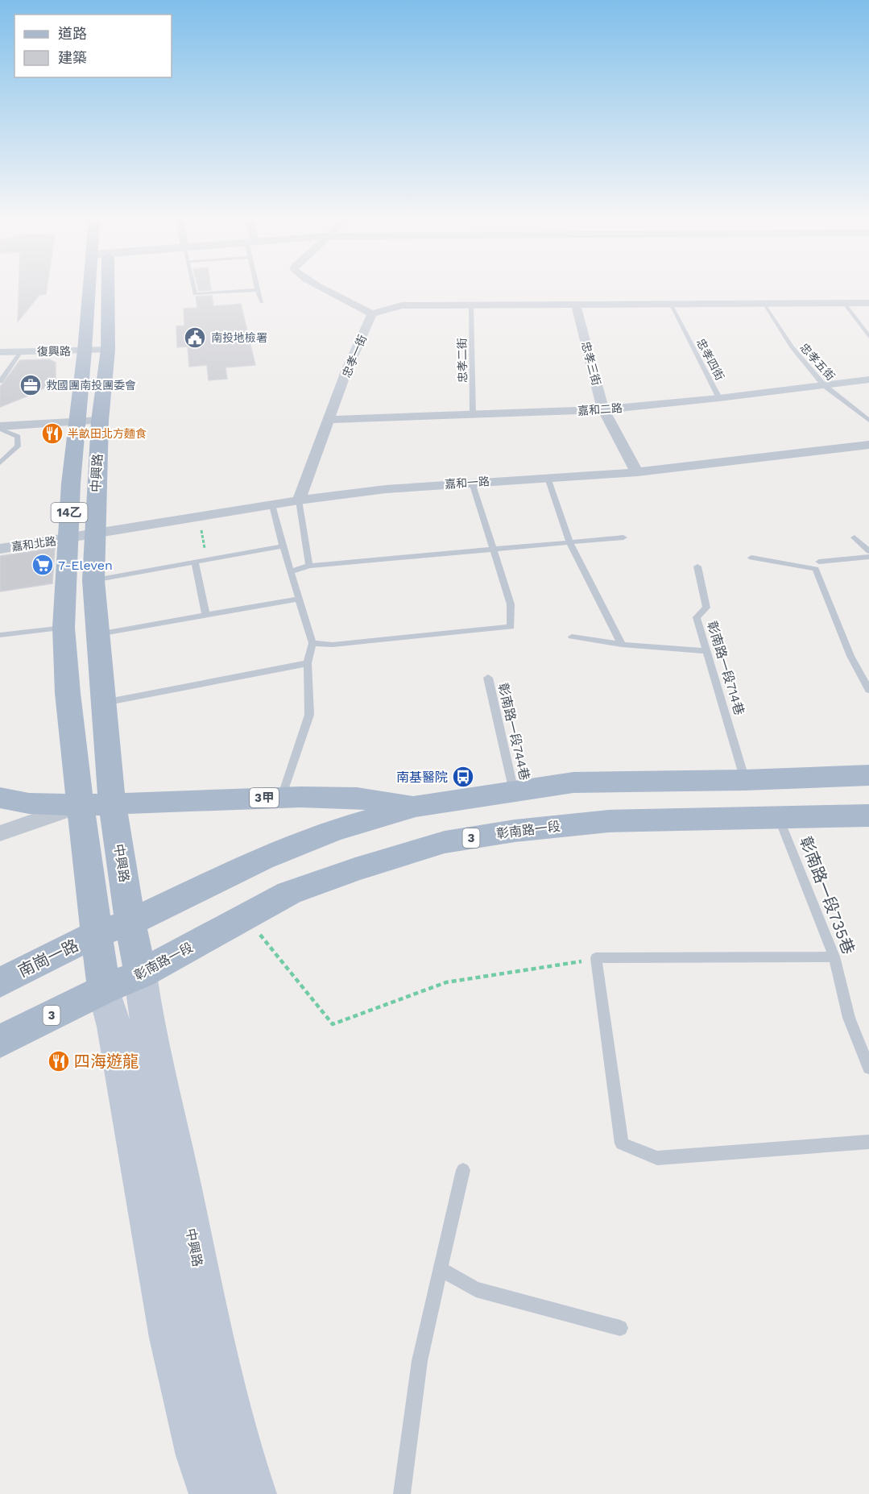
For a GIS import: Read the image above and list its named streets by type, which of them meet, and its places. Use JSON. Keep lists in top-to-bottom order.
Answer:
{
  "streets": {
    "main road": [
      "中興路",
      "14乙",
      "3甲",
      "彰南路一段",
      "3",
      "南崗一路"
    ],
    "street": [
      "復興路",
      "忠孝一街",
      "忠孝三街",
      "嘉和二路",
      "嘉和一路",
      "嘉和北路"
    ],
    "lane": [
      "忠孝四街",
      "忠孝二街",
      "忠孝五街",
      "彰南路一段714巷",
      "彰南路一段744巷",
      "彰南路一段735巷"
    ]
  },
  "crossings": [
    ["復興路", "中興路"],
    ["忠孝一街", "嘉和二路"],
    ["忠孝一街", "嘉和一路"],
    ["忠孝四街", "嘉和二路"],
    ["忠孝二街", "嘉和二路"],
    ["忠孝五街", "嘉和二路"],
    ["忠孝三街", "嘉和二路"],
    ["忠孝三街", "嘉和一路"],
    ["中興路", "嘉和一路"],
    ["中興路", "嘉和北路"],
    ["中興路", "3甲"],
    ["中興路", "彰南路一段"],
    ["中興路", "3"],
    ["中興路", "南崗一路"],
    ["嘉和一路", "嘉和北路"],
    ["彰南路一段", "3"],
    ["彰南路一段", "彰南路一段735巷"]
  ],
  "places": {
    "public building": ["南投地檢署"],
    "office": ["救國團南投團委會"],
    "restaurant": ["半畝田北方麵食", "四海遊龍"],
    "supermarket": ["7-Eleven"],
    "bus stop": ["南基醫院"]
  },
  "legend": ["道路", "建築"]
}
